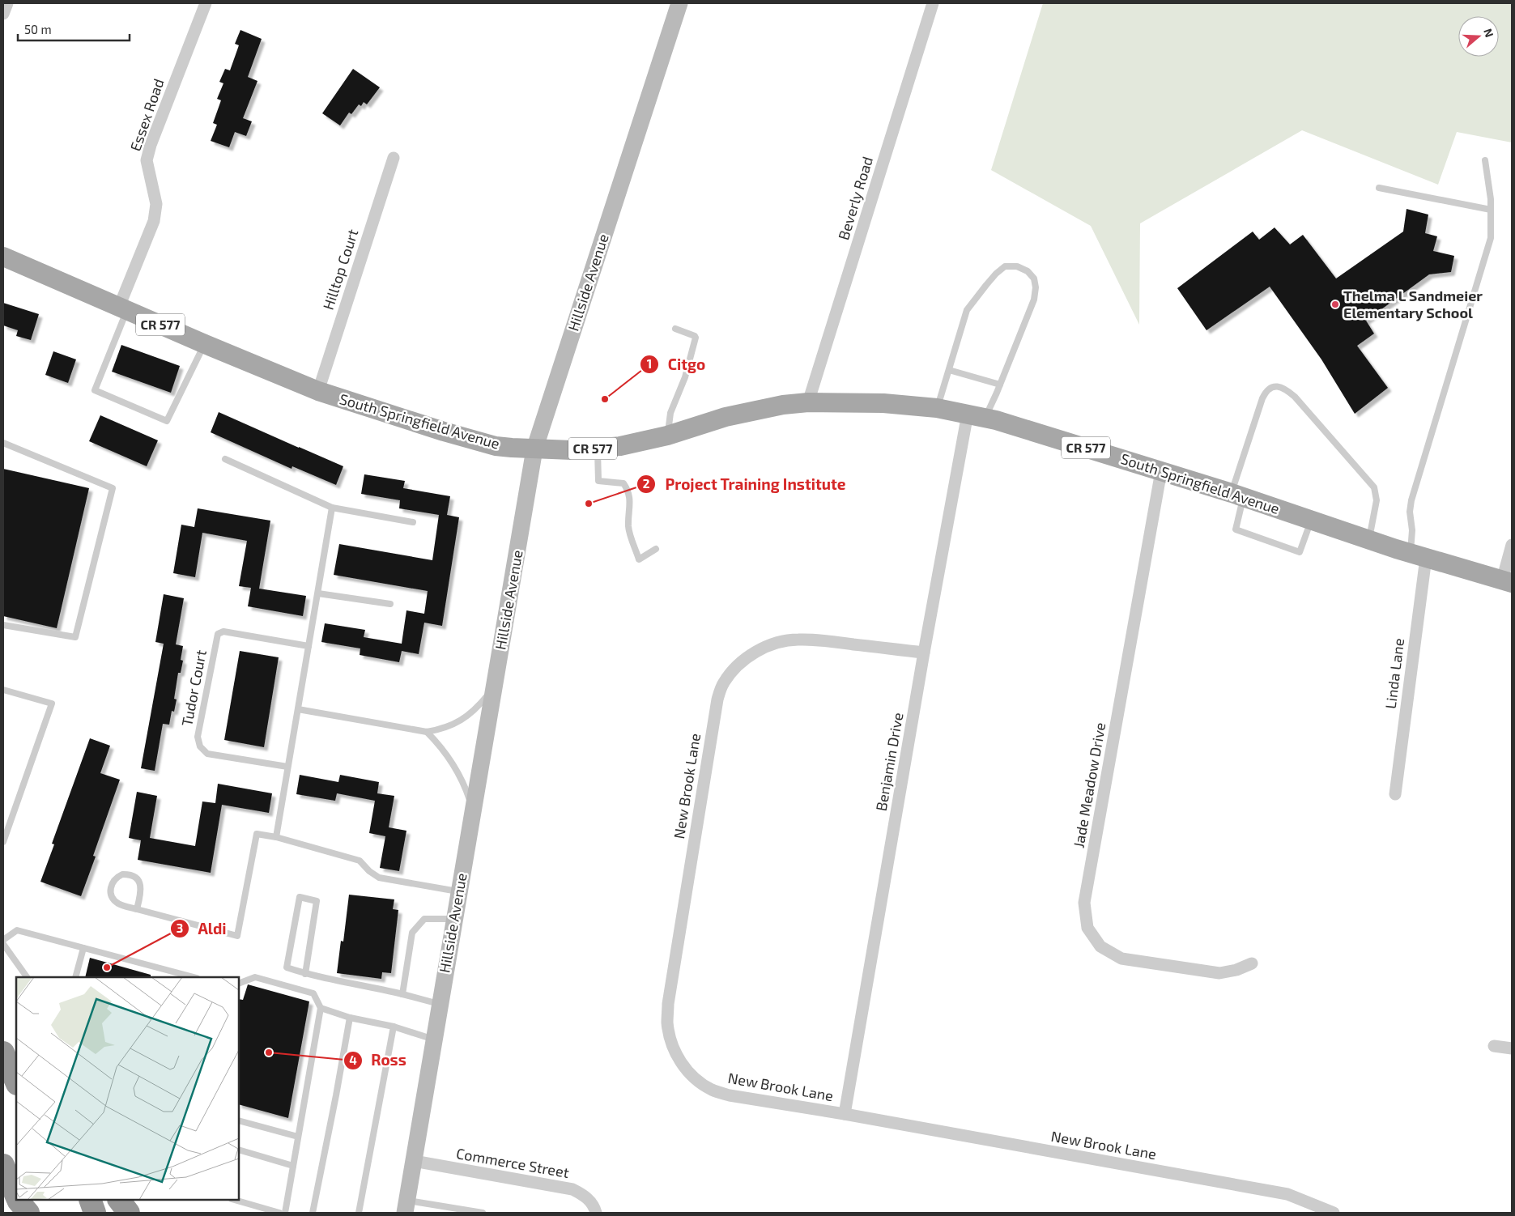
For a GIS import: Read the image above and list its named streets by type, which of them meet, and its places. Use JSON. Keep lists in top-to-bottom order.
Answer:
{
  "streets": {
    "main road": ["CR 577", "South Springfield Avenue"],
    "street": [
      "Essex Road",
      "Beverly Road",
      "Hilltop Court",
      "Hillside Avenue",
      "Linda Lane",
      "Benjamin Drive",
      "Jade Meadow Drive",
      "New Brook Lane",
      "Commerce Street"
    ],
    "lane": ["Tudor Court"]
  },
  "crossings": [
    ["Essex Road", "South Springfield Avenue"],
    ["Beverly Road", "South Springfield Avenue"],
    ["Hilltop Court", "South Springfield Avenue"],
    ["Hillside Avenue", "South Springfield Avenue"],
    ["Hillside Avenue", "Commerce Street"],
    ["South Springfield Avenue", "Linda Lane"],
    ["South Springfield Avenue", "Benjamin Drive"],
    ["South Springfield Avenue", "Jade Meadow Drive"],
    ["Benjamin Drive", "New Brook Lane"]
  ],
  "places": [
    "Thelma L Sandmeier Elementary School",
    "Citgo",
    "Project Training Institute",
    "Aldi",
    "Ross"
  ],
  "scale_bar": "50 m",
  "north": "right"
}
